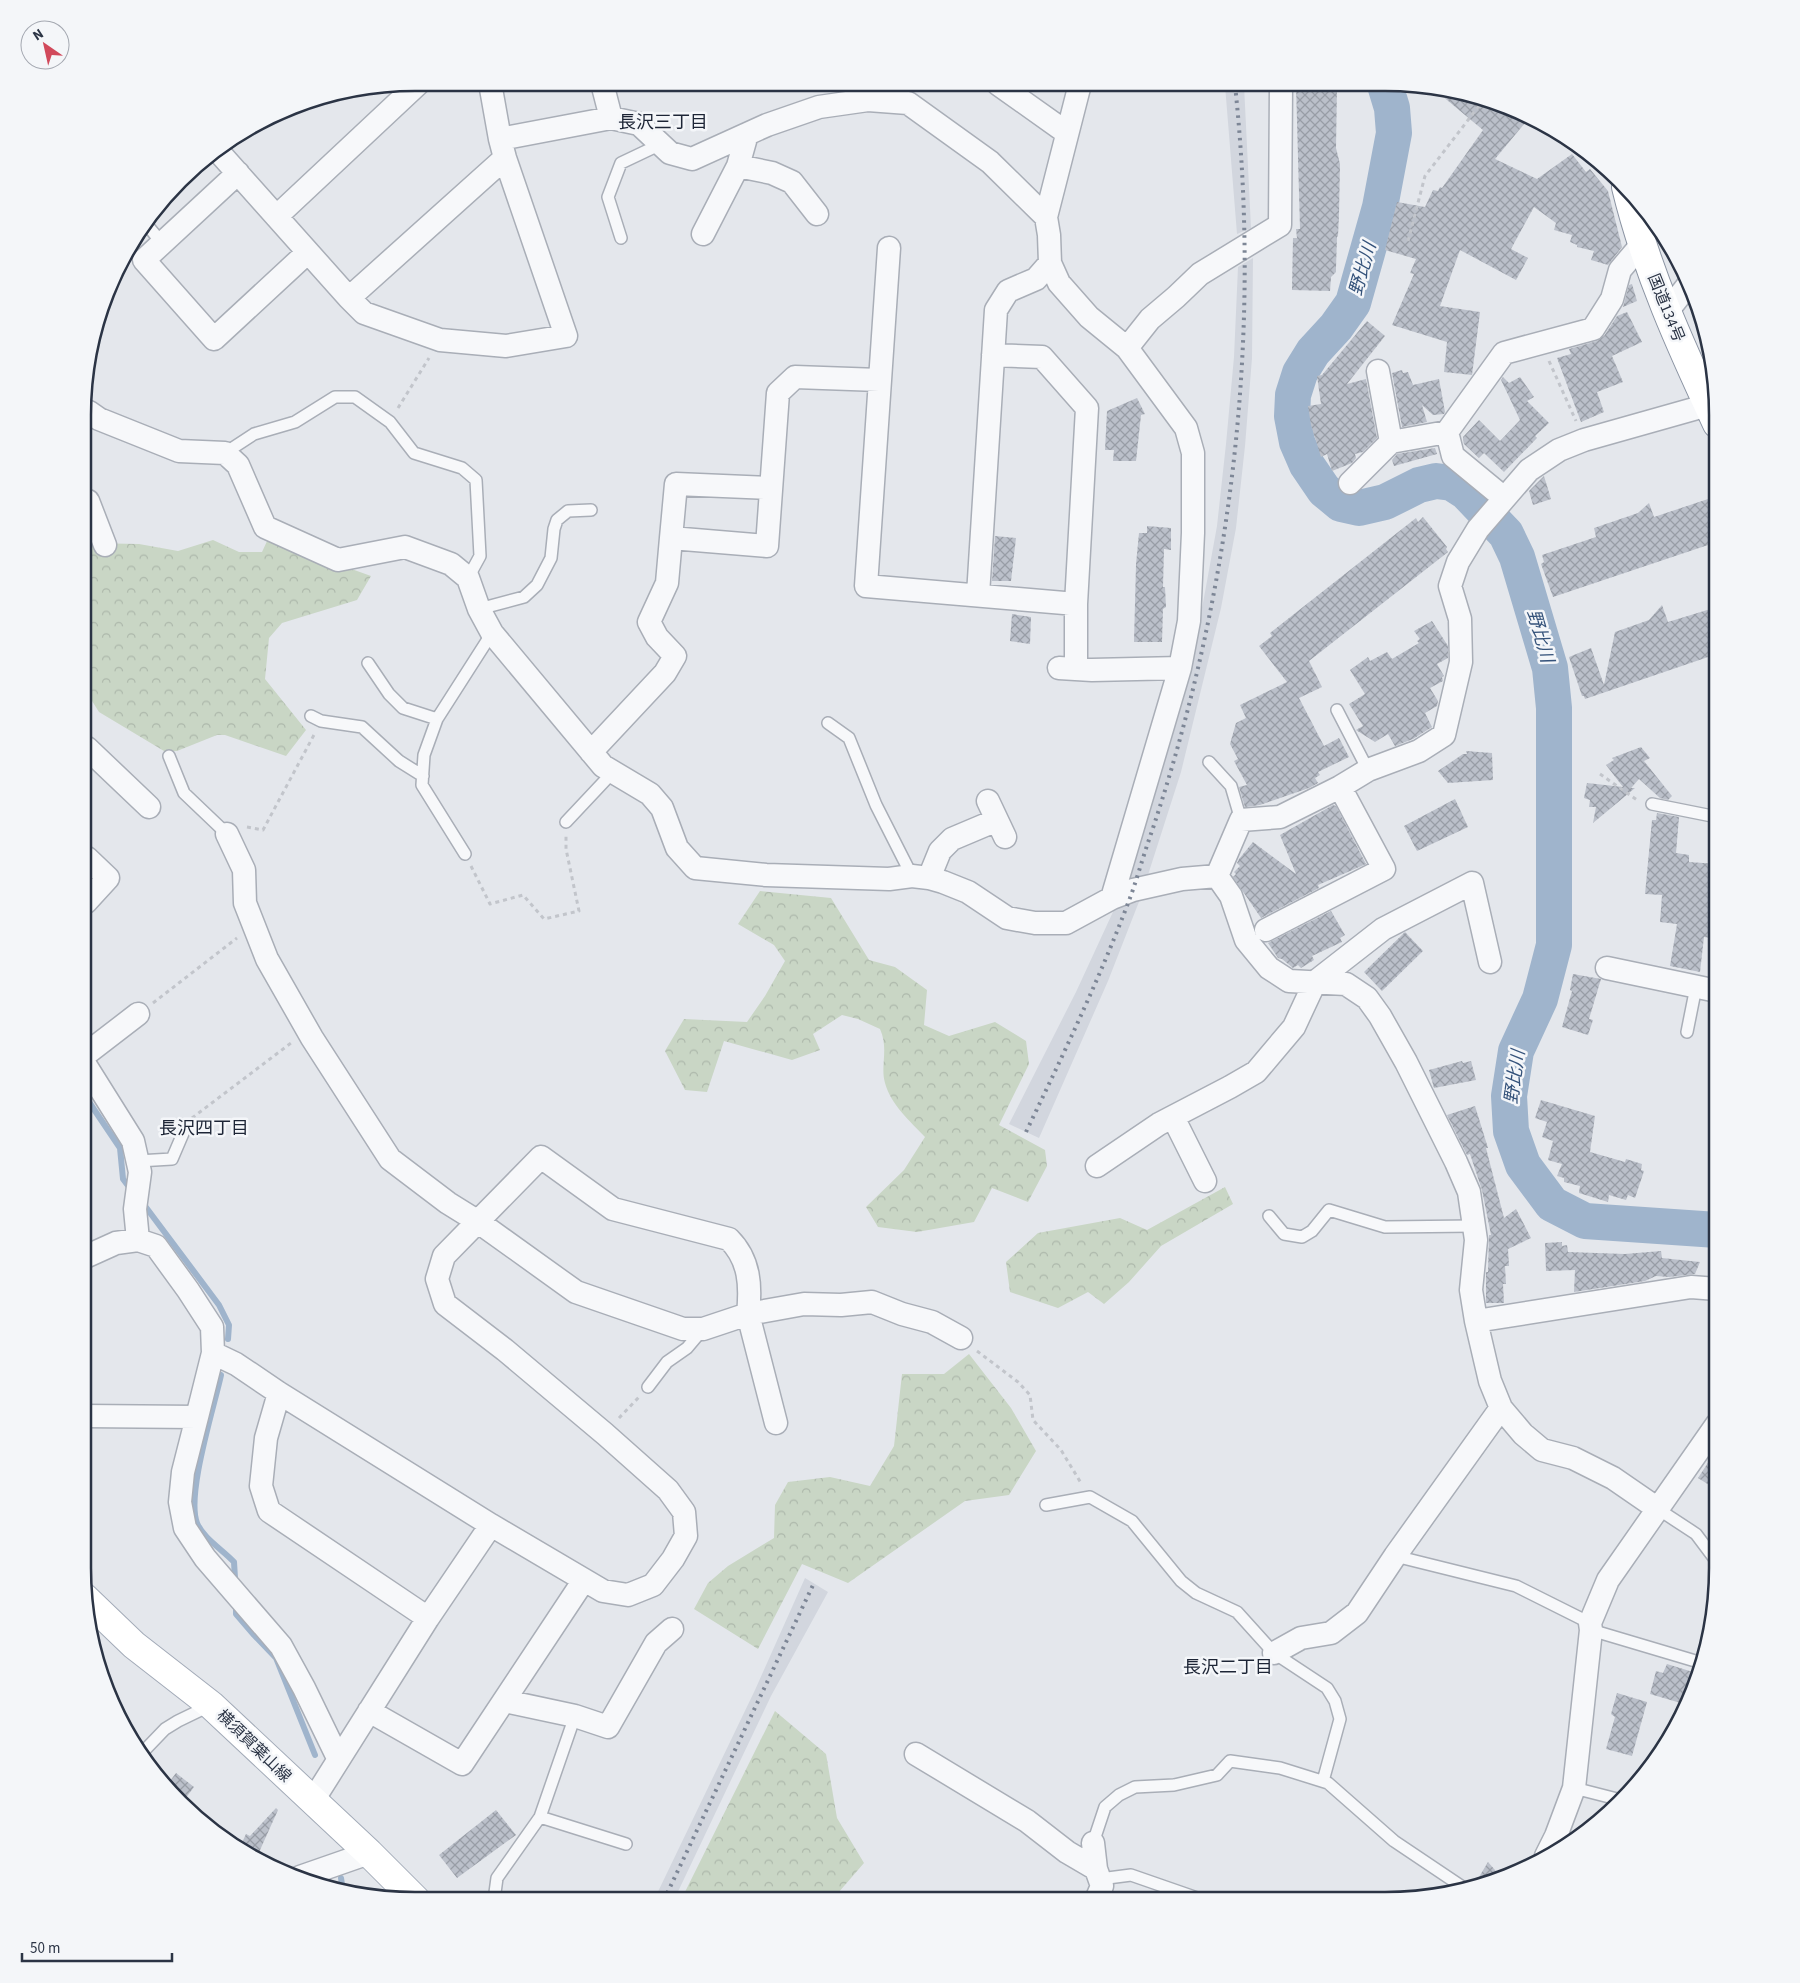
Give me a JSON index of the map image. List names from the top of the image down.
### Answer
{
  "streets": {
    "main road": ["国道134号", "横須賀葉山線"]
  },
  "districts": ["長沢三丁目", "長沢四丁目", "長沢二丁目"],
  "water": ["野比川"],
  "scale_bar": "50 m",
  "north": "top left"
}
